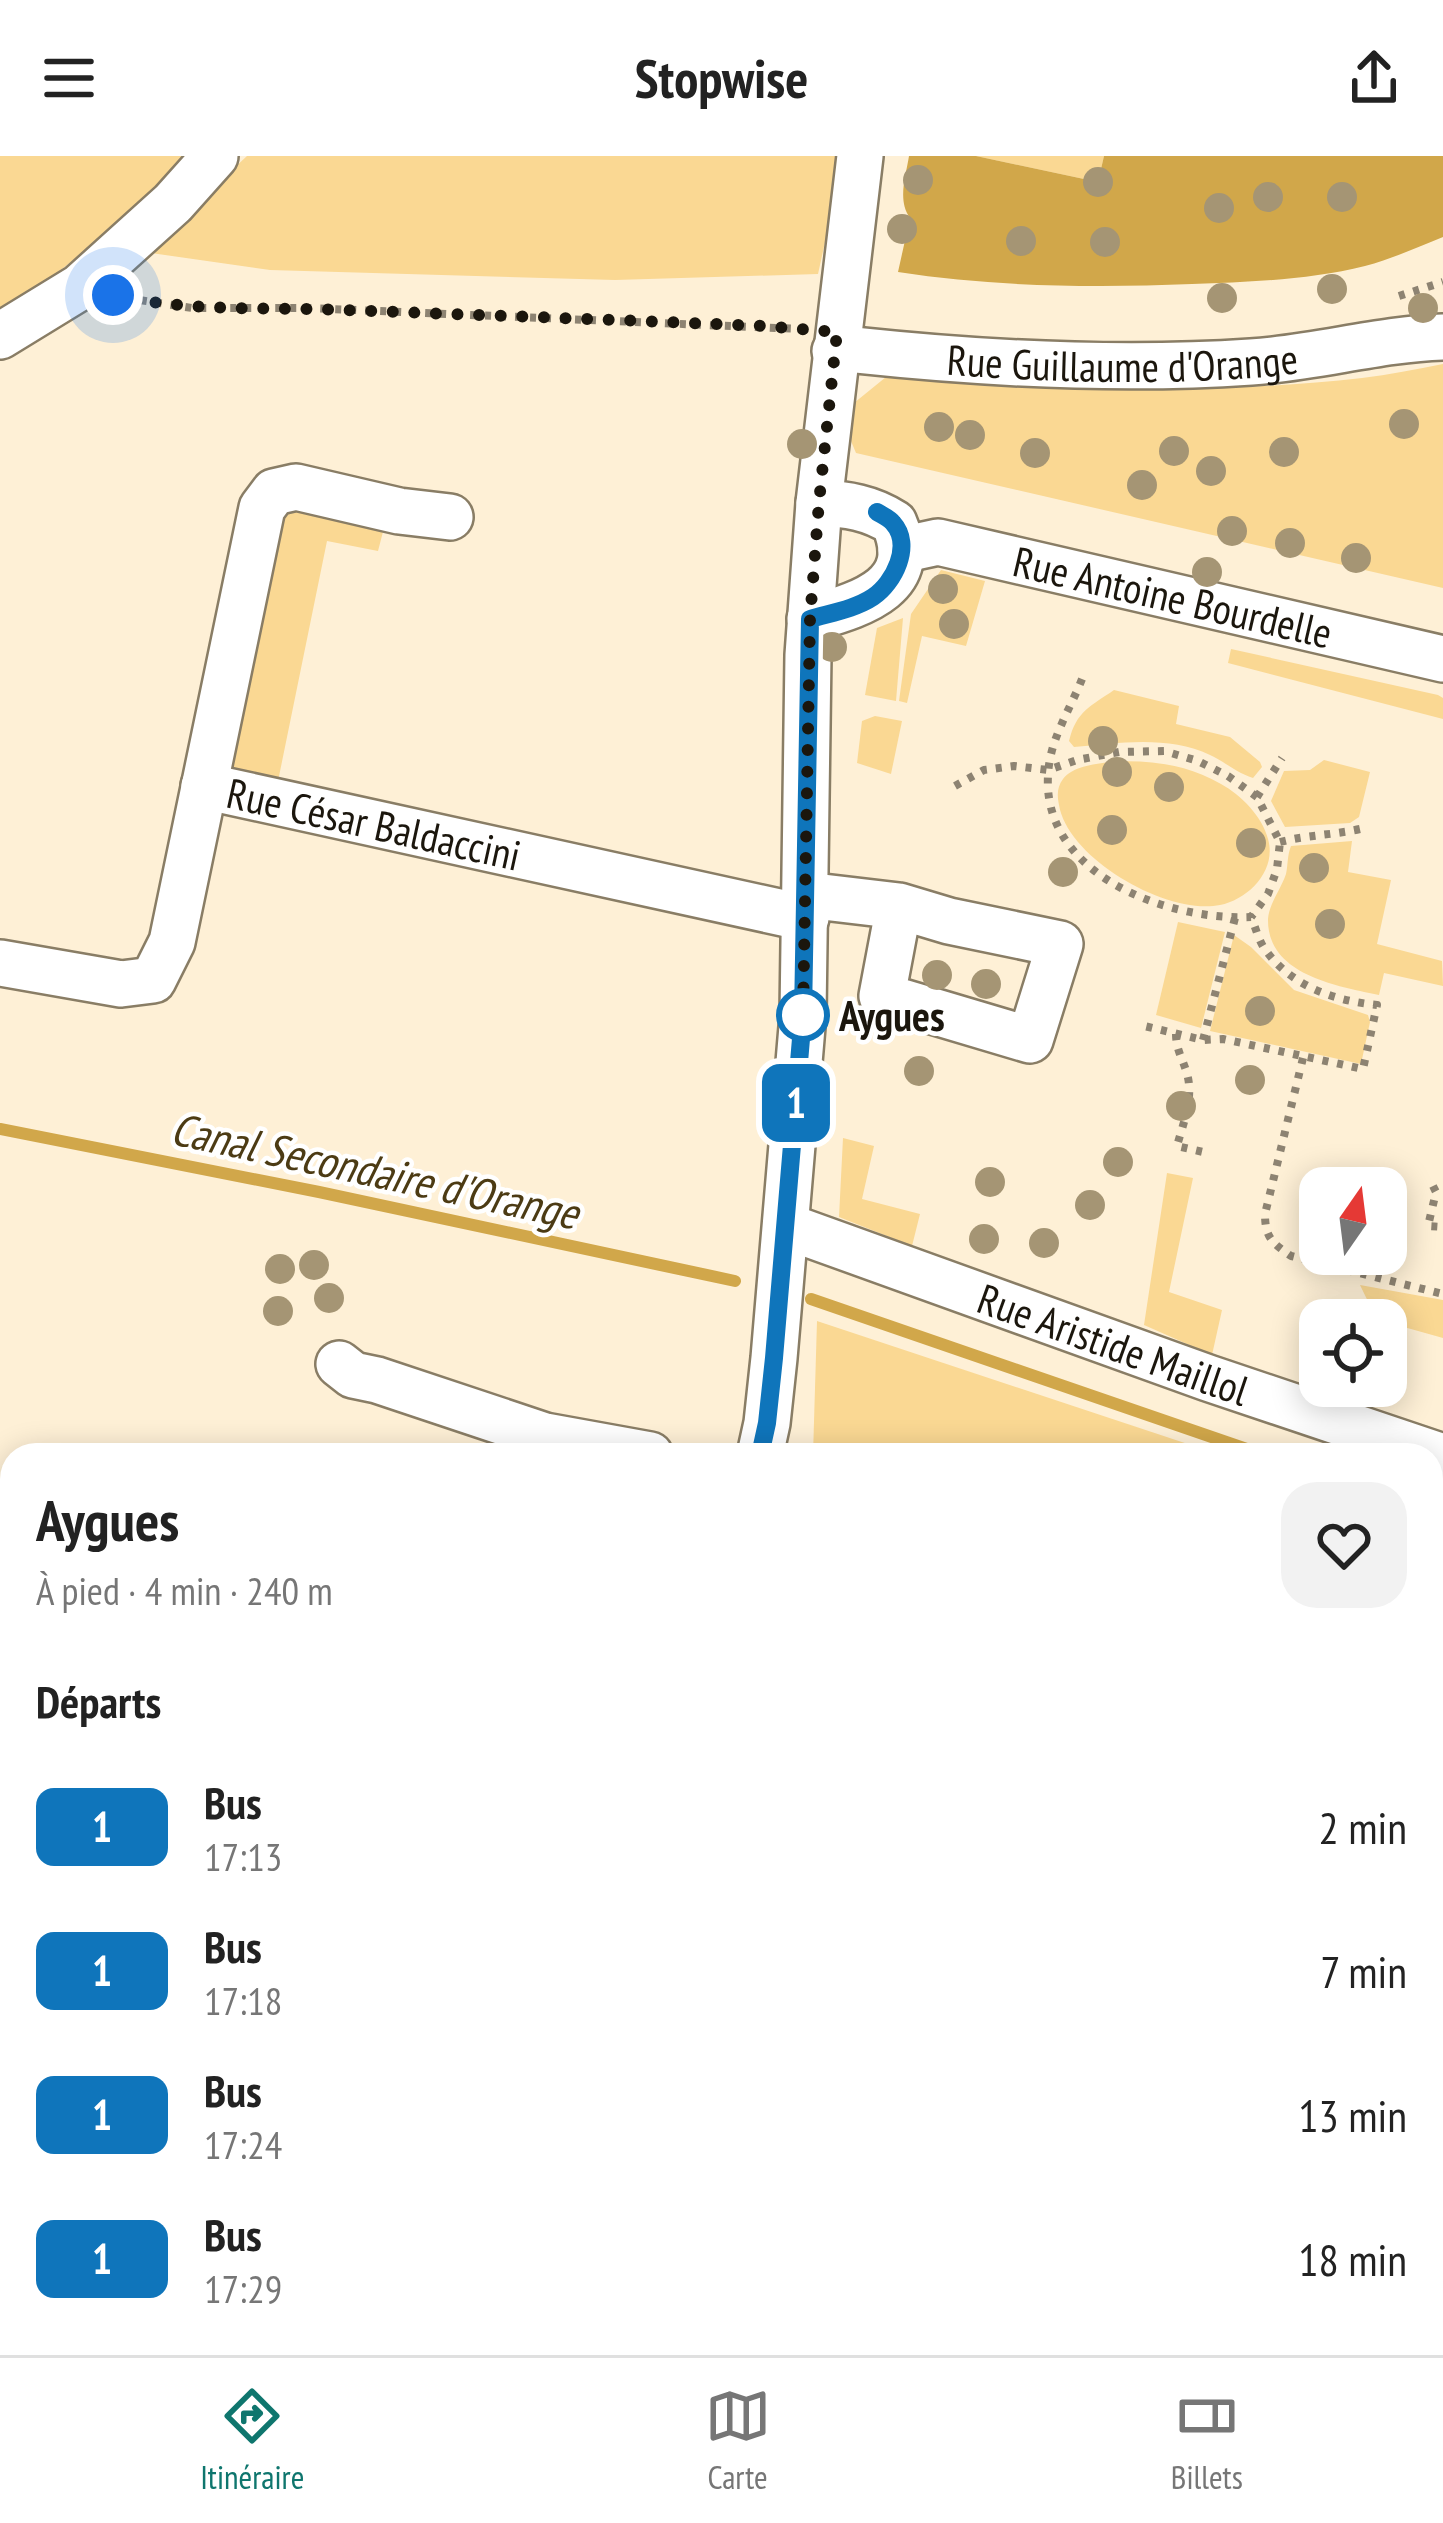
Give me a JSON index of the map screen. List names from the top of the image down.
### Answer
{
  "streets": {
    "street": [
      "Rue Guillaume d'Orange",
      "Rue Antoine Bourdelle",
      "Rue César Baldaccini",
      "Rue Aristide Maillol"
    ]
  },
  "water": ["Canal Secondaire d'Orange"],
  "places": ["Aygues"],
  "lines": ["bus line 1"],
  "north": "top",
  "page": {
    "header": "Stopwise",
    "on_map": "1",
    "heading": [
      ["Aygues", "À pied · 4 min · 240 m"],
      "Départs"
    ],
    "list": [
      {
        "mark": "1",
        "name": "Bus",
        "note": "17:13",
        "value": "2 min"
      },
      {
        "mark": "1",
        "name": "Bus",
        "note": "17:18",
        "value": "7 min"
      },
      {
        "mark": "1",
        "name": "Bus",
        "note": "17:24",
        "value": "13 min"
      },
      {
        "mark": "1",
        "name": "Bus",
        "note": "17:29",
        "value": "18 min"
      }
    ],
    "tabs": ["Itinéraire", "Carte", "Billets"]
  }
}
